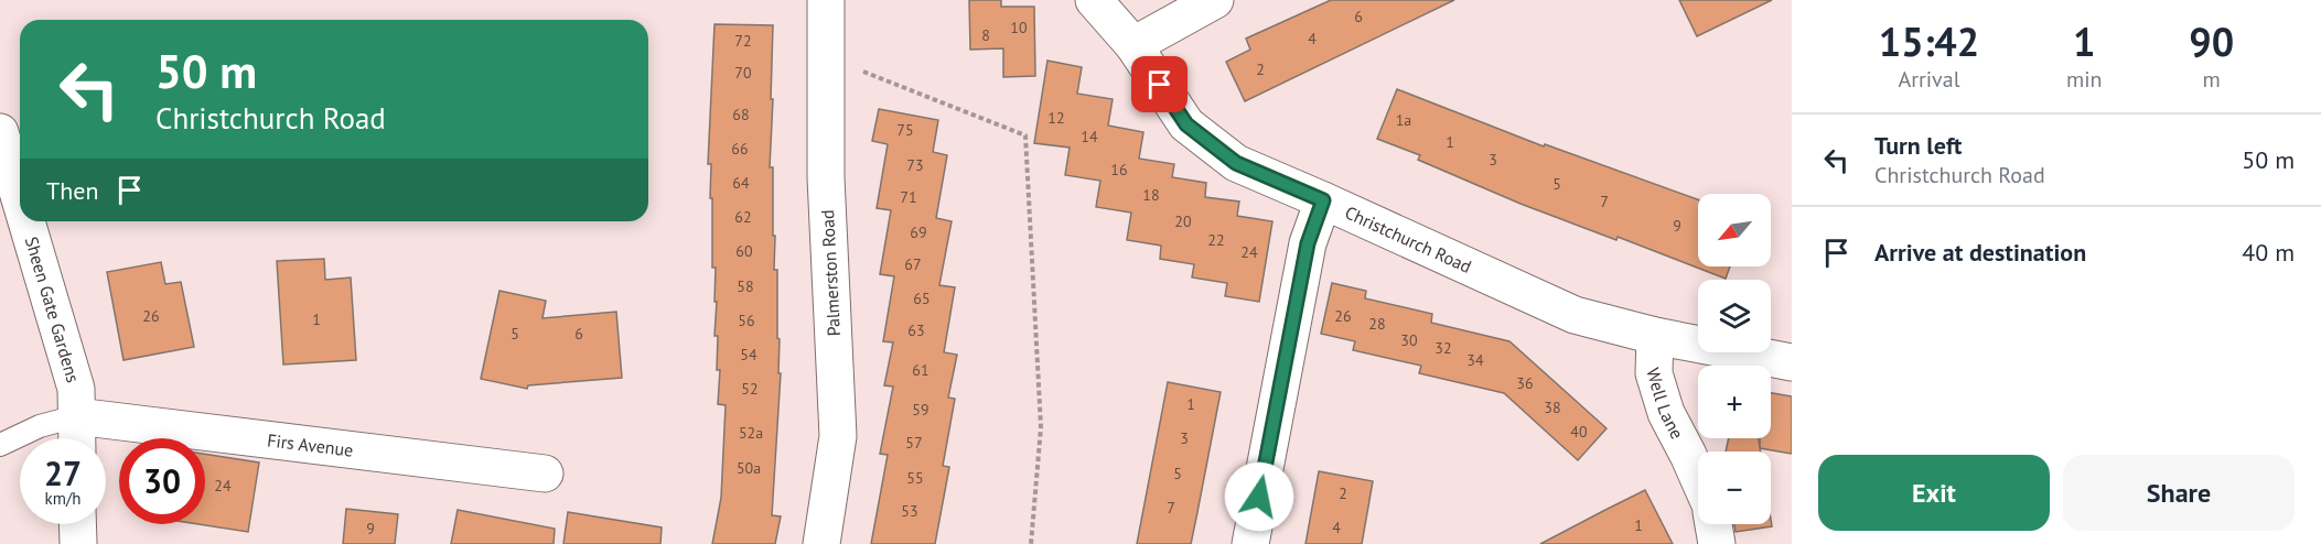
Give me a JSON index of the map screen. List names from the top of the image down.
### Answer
{
  "streets": {
    "street": [
      "Christchurch Road",
      "Palmerston Road",
      "Sheen Gate Gardens",
      "Well Lane",
      "Firs Avenue"
    ]
  },
  "crossings": [
    ["Christchurch Road", "Well Lane"],
    ["Sheen Gate Gardens", "Firs Avenue"]
  ],
  "house_numbers": [
    "6",
    "10",
    "8",
    "4",
    "72",
    "2",
    "70",
    "68",
    "12",
    "1a",
    "75",
    "14",
    "1",
    "66",
    "3",
    "73",
    "16",
    "64",
    "5",
    "18",
    "71",
    "7",
    "62",
    "20",
    "9",
    "69",
    "22",
    "60",
    "24",
    "67",
    "58",
    "65",
    "26",
    "26",
    "1",
    "56",
    "28",
    "63",
    "5",
    "6",
    "30",
    "32",
    "54",
    "34",
    "61",
    "36",
    "52",
    "1",
    "38",
    "59",
    "40",
    "52a",
    "3",
    "57",
    "50a",
    "5",
    "55",
    "24",
    "2",
    "7",
    "53",
    "1",
    "4",
    "9"
  ],
  "north": "bottom left",
  "page": {
    "eta": [
      "15:42",
      "Arrival",
      "1",
      "min",
      "90",
      "m"
    ],
    "turn": ["50 m", "Christchurch Road"],
    "list": [
      {
        "name": "Turn left",
        "note": "Christchurch Road",
        "value": "50 m"
      },
      {
        "name": "Arrive at destination",
        "value": "40 m"
      }
    ],
    "then": "Then",
    "map_buttons": ["+", "−"],
    "speed": "27 km/h",
    "limit": "30",
    "buttons": ["Exit", "Share"]
  }
}
